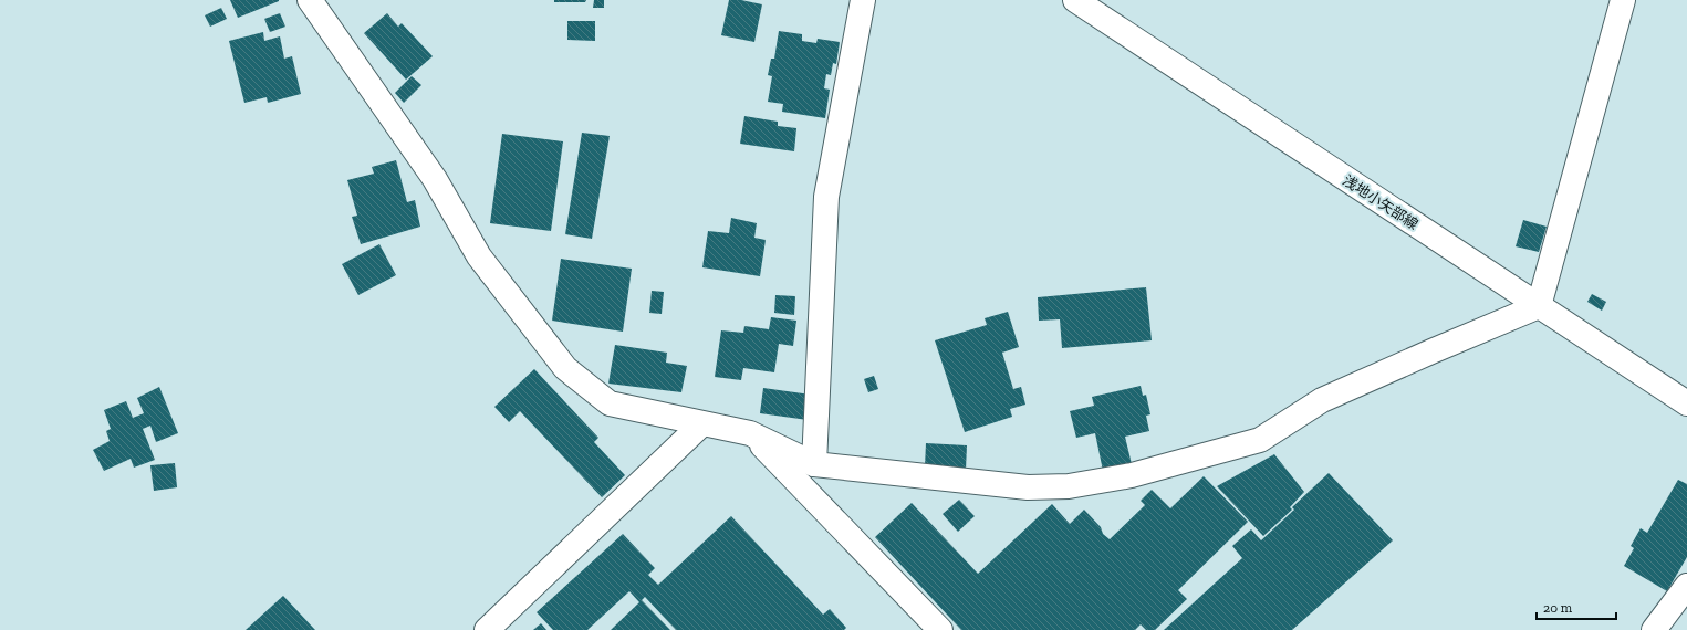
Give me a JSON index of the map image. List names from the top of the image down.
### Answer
{
  "streets": {
    "street": ["浅地小矢部線"]
  },
  "scale_bar": "20 m"
}
